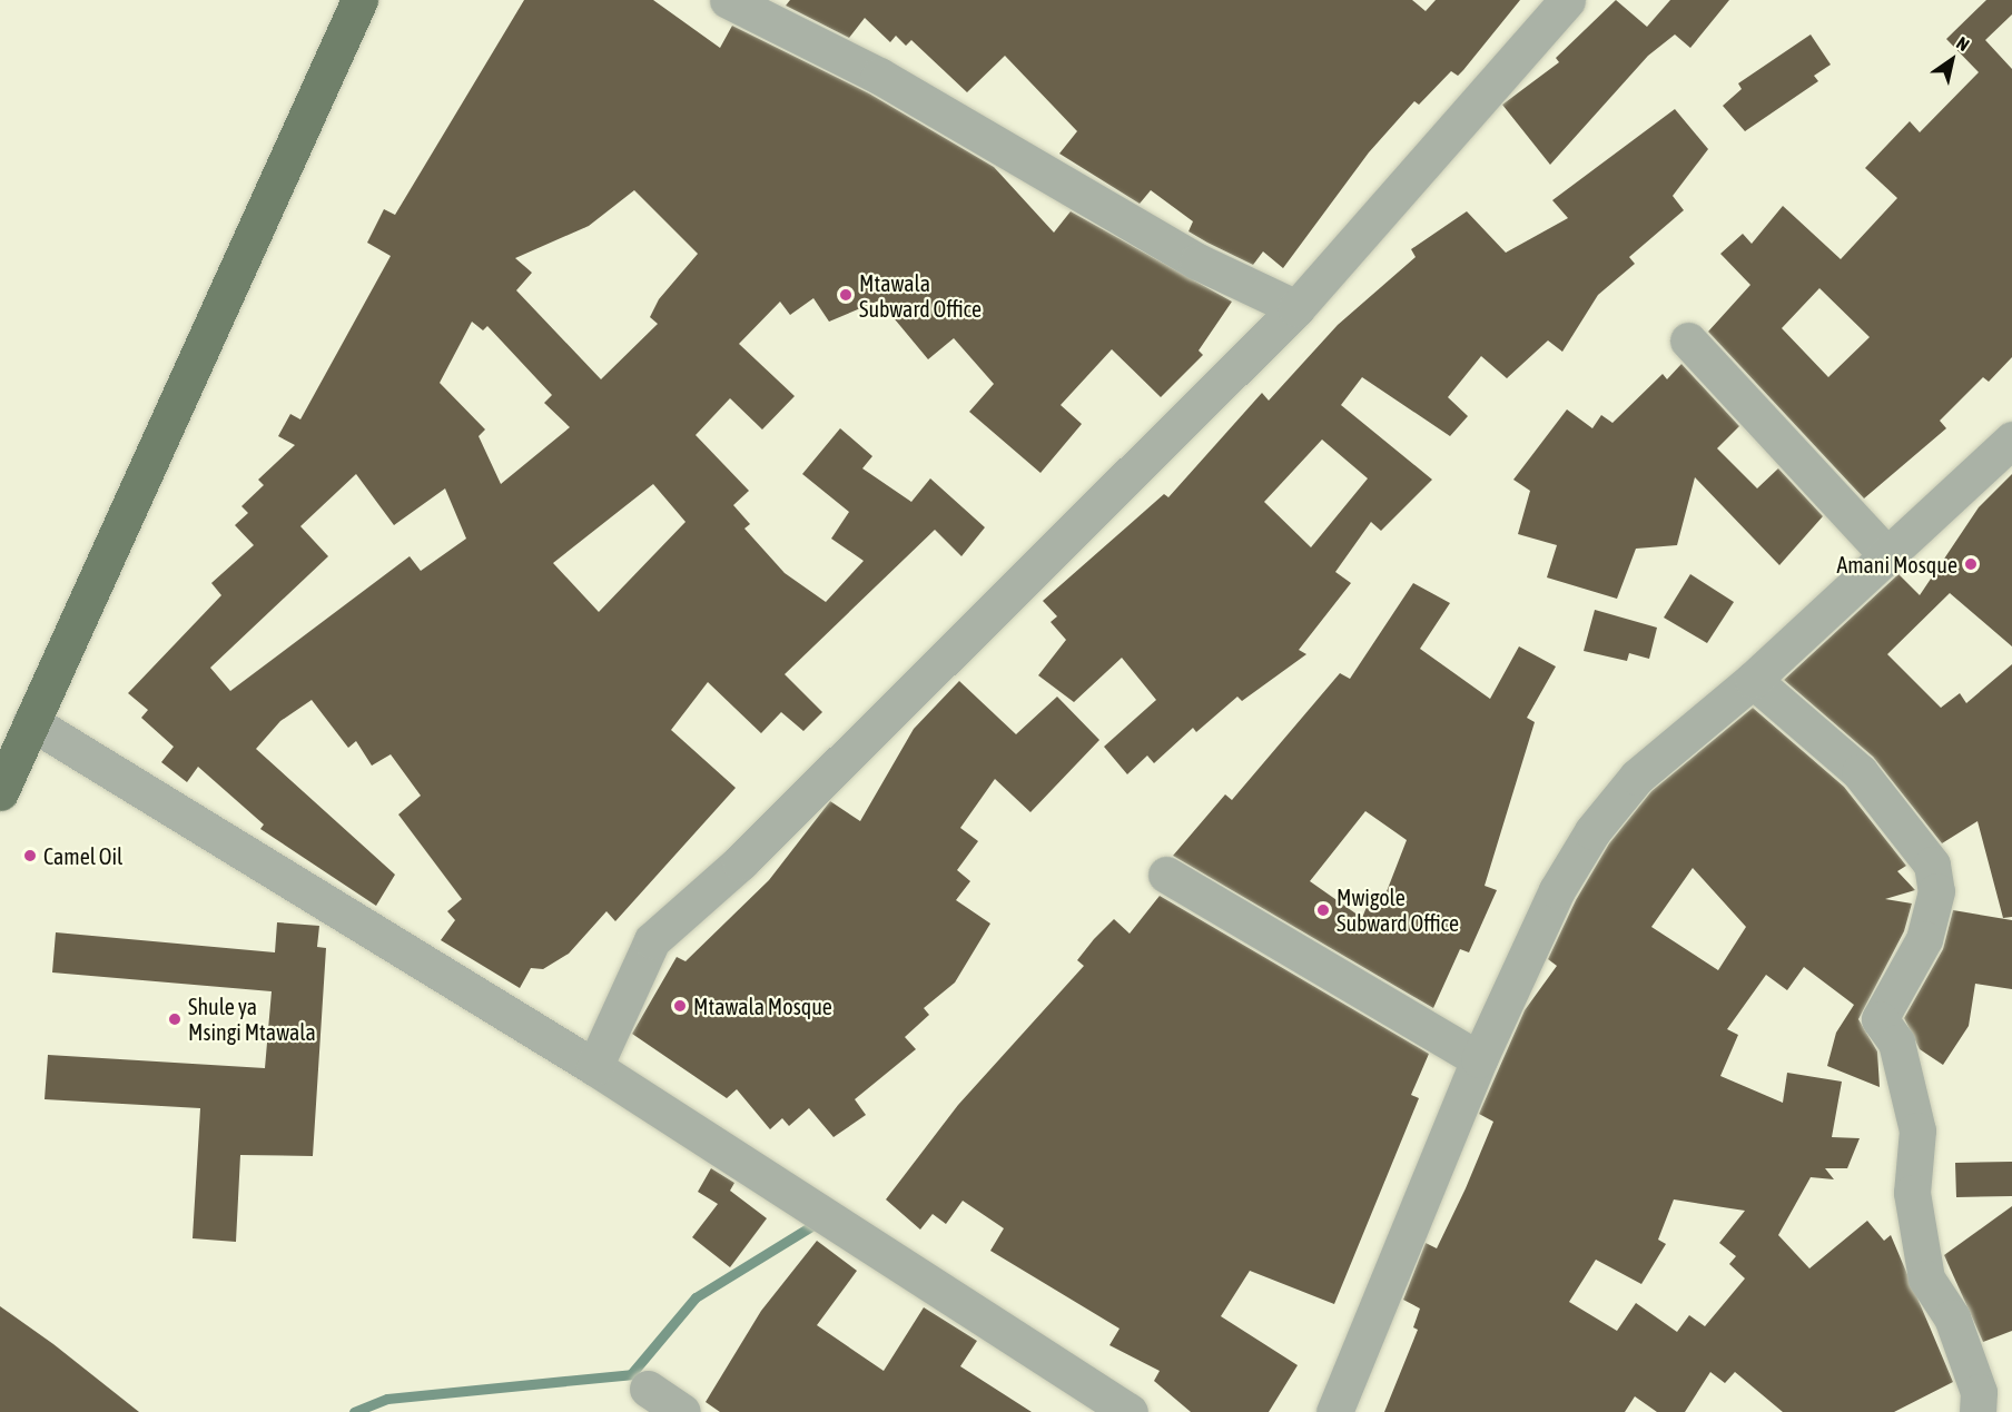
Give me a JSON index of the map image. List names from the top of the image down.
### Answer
{
  "places": [
    "Mtawala Subward Office",
    "Amani Mosque",
    "Camel Oil",
    "Mwigole Subward Office",
    "Mtawala Mosque",
    "Shule ya Msingi Mtawala"
  ],
  "north": "top right"
}
